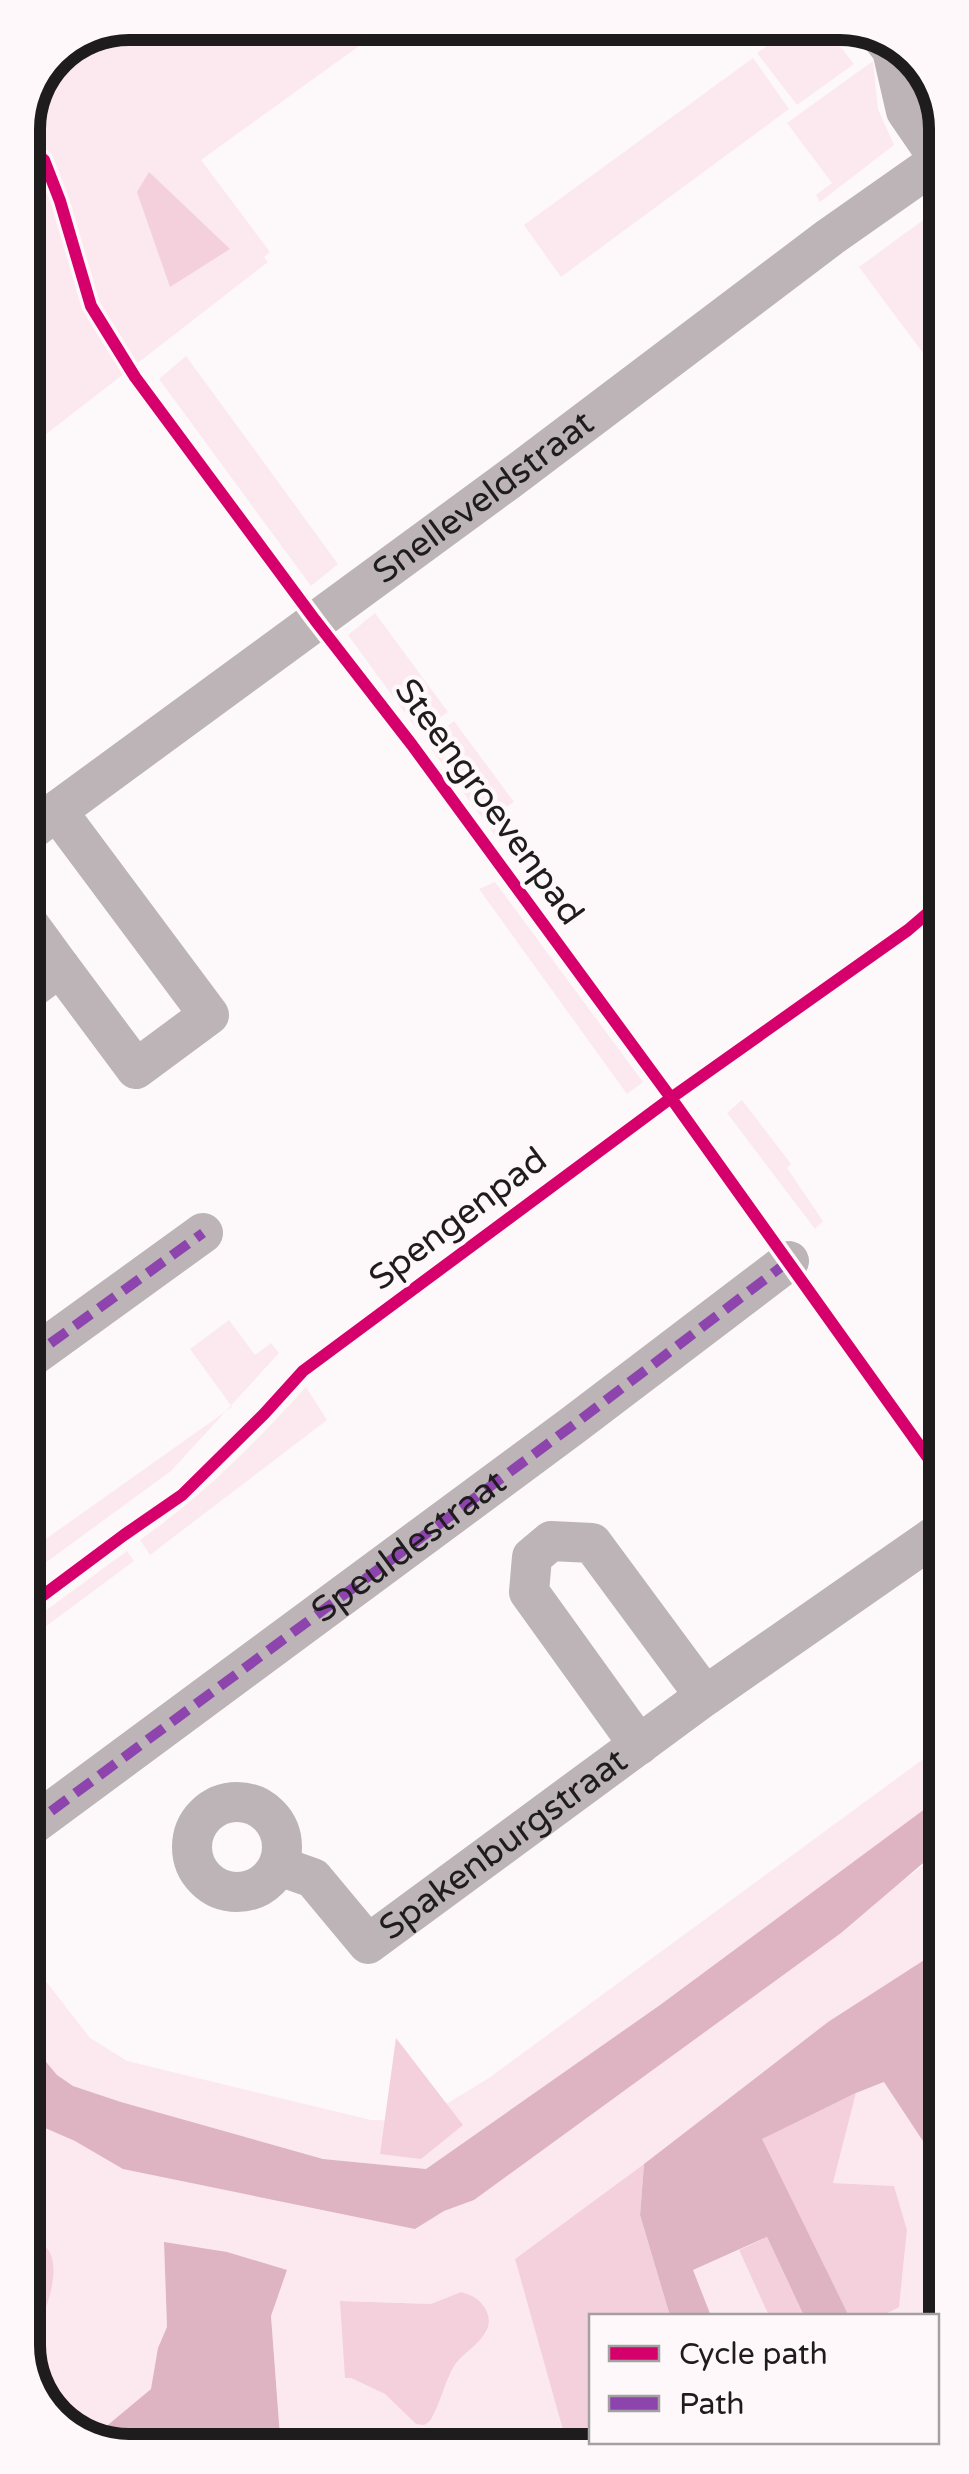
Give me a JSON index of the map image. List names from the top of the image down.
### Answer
{
  "streets": {
    "street": ["Snelleveldstraat", "Speuldestraat", "Spakenburgstraat"],
    "cycle path": ["Steengroevenpad", "Spengenpad"]
  },
  "legend": ["Cycle path", "Path"]
}
